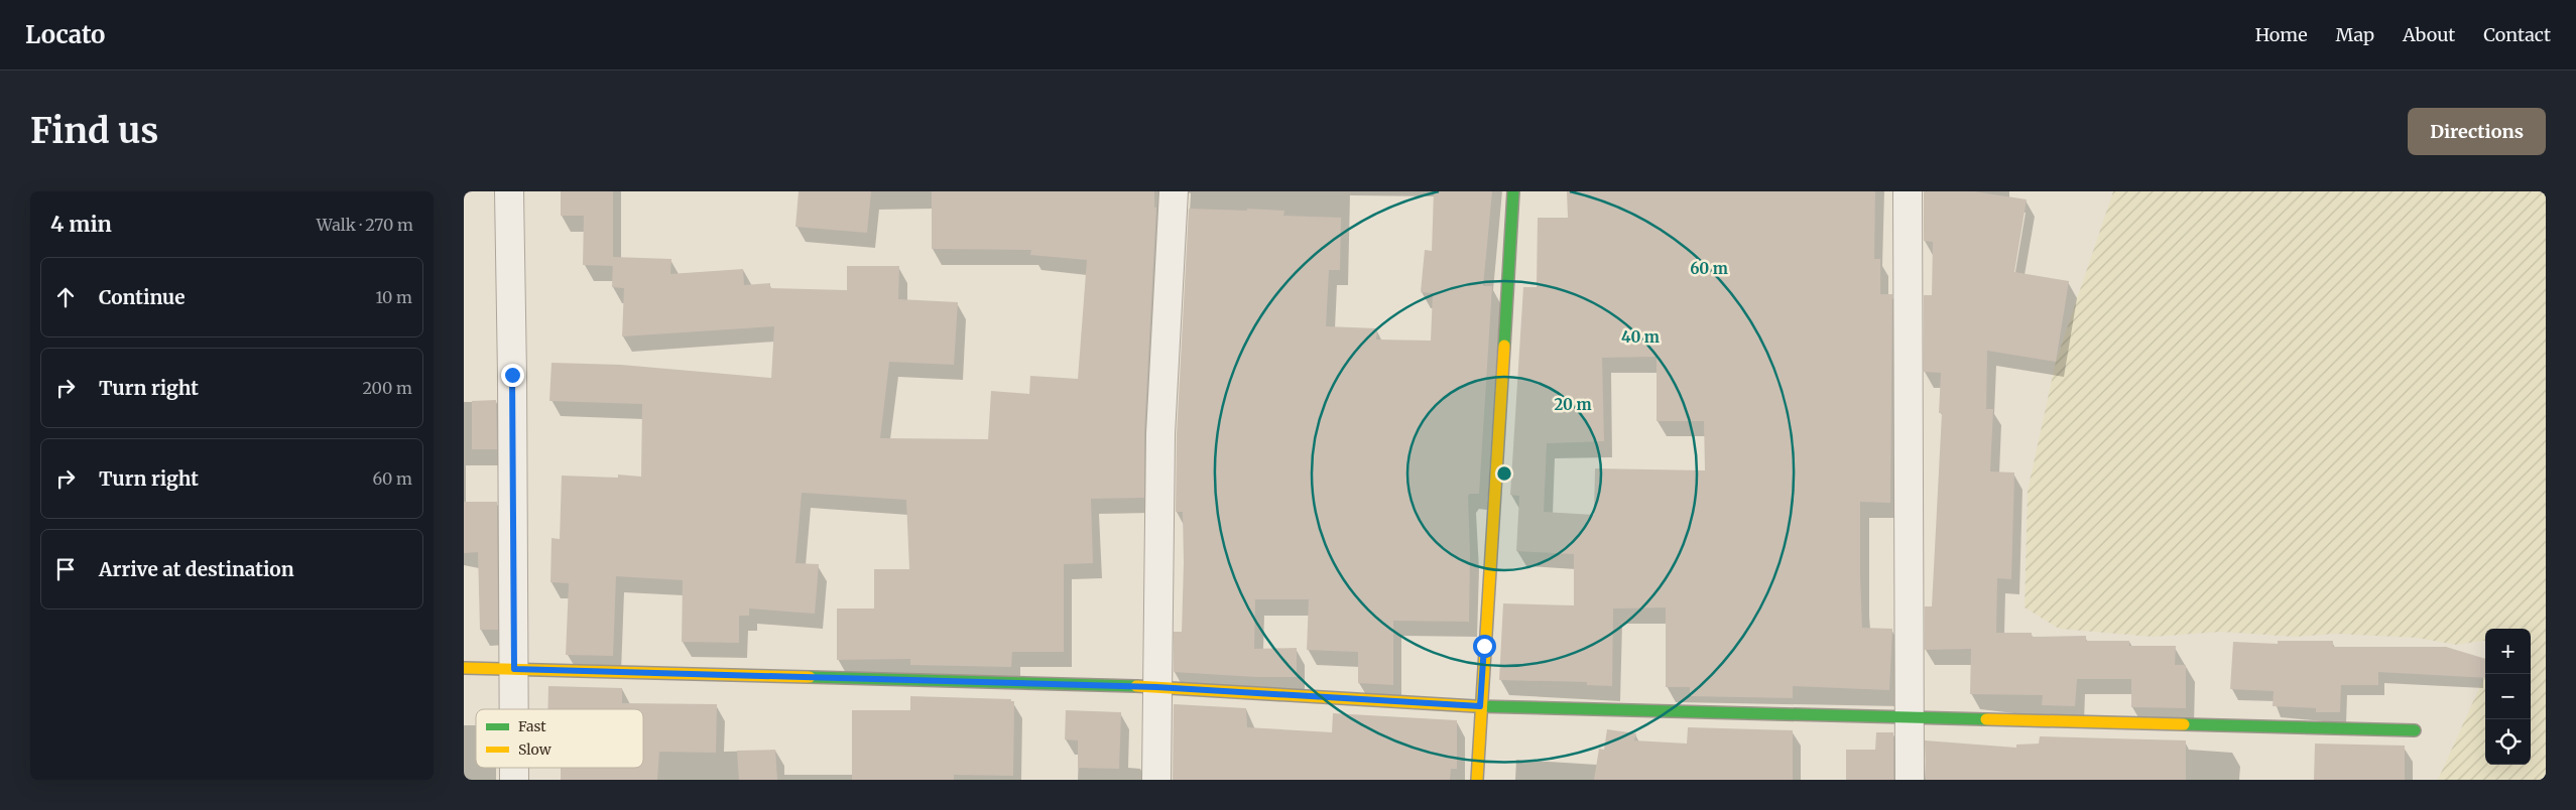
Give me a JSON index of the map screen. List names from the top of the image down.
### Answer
{
  "legend": ["Fast", "Slow"],
  "page": {
    "header": "Locato",
    "nav": [
      "Home",
      "Map",
      "About",
      "Contact"
    ],
    "buttons": "Directions",
    "title": "Find us",
    "heading": ["4 min", "Walk · 270 m"],
    "list": [
      ["Continue", "10 m"],
      ["Turn right", "200 m"],
      ["Turn right", "60 m"],
      "Arrive at destination"
    ],
    "map_buttons": ["+", "−"]
  },
  "rings": ["60 m", "40 m", "20 m"]
}
